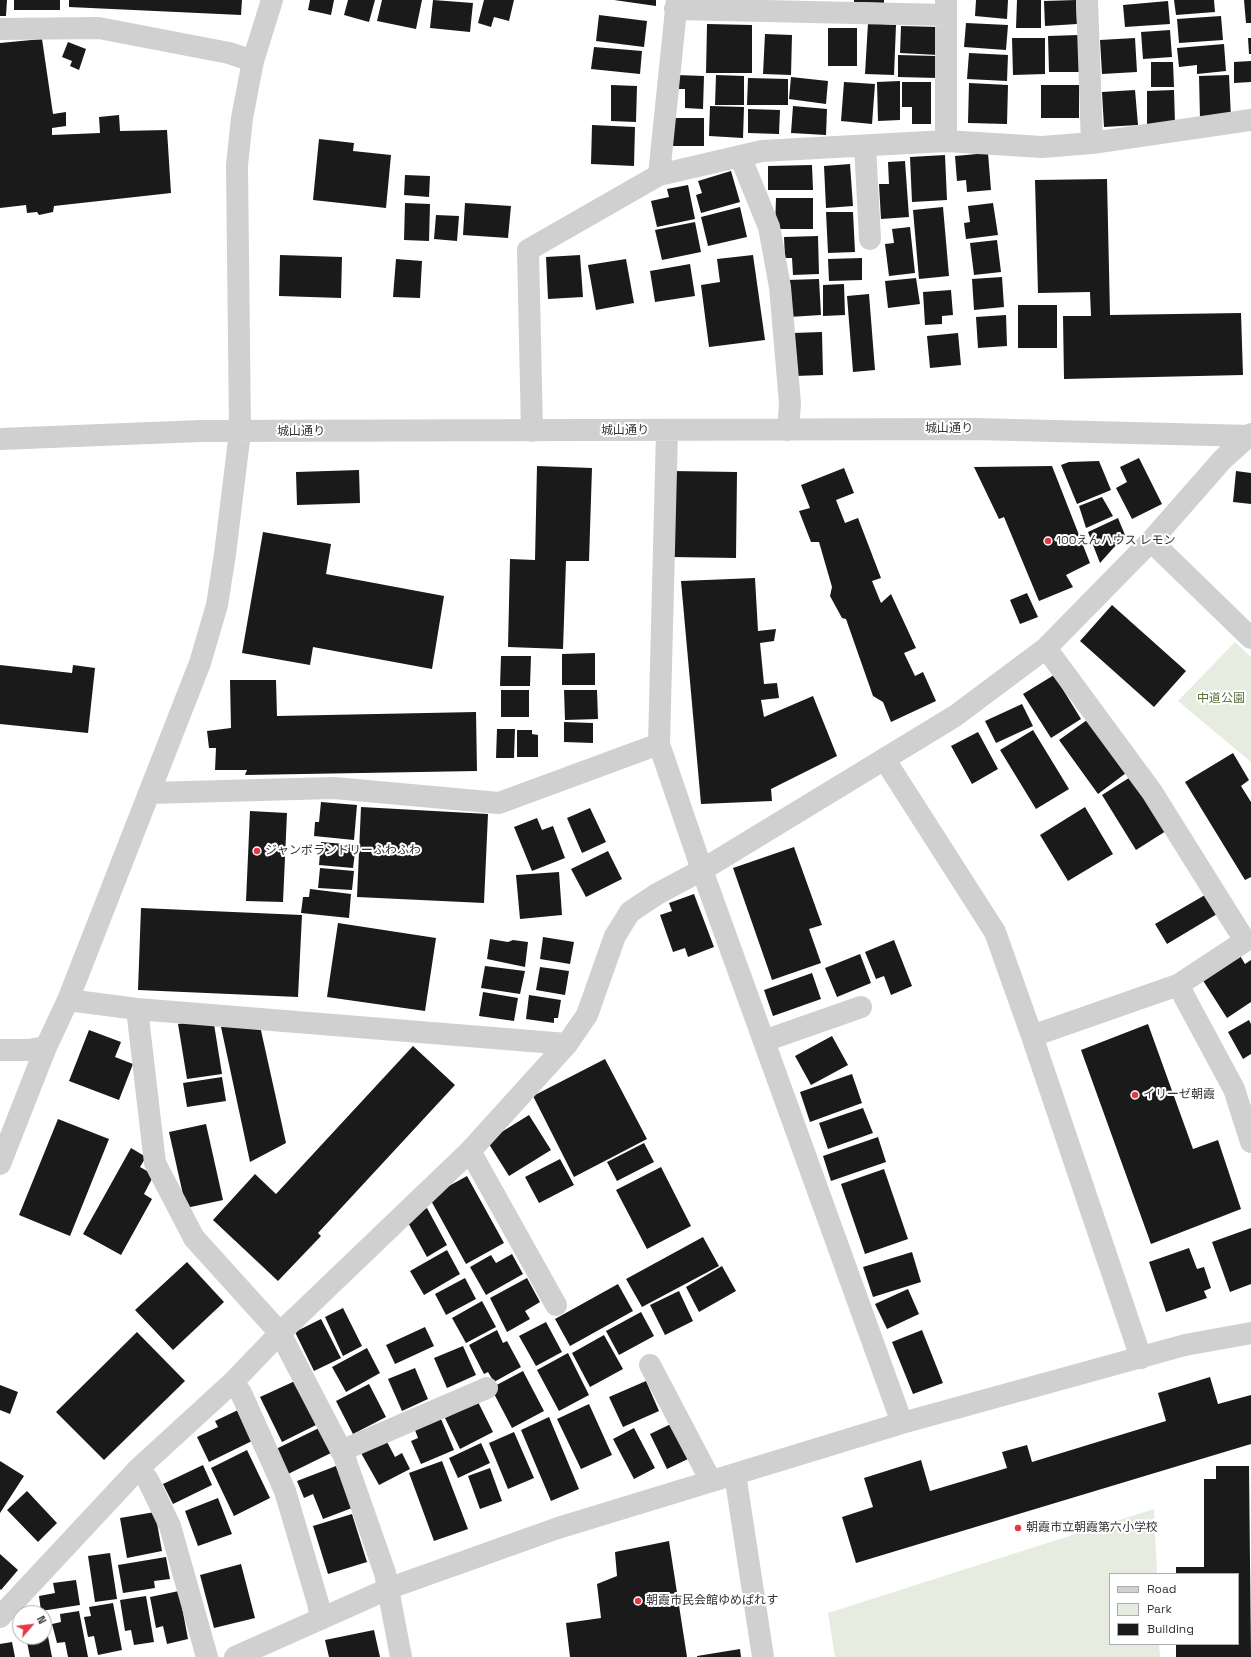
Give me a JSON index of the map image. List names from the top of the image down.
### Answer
{
  "streets": {
    "street": ["城山通り"]
  },
  "parks": ["中道公園"],
  "places": [
    "100えんハウス レモン",
    "ジャンボランドリーふわふわ",
    "イリーゼ朝霞",
    "朝霞市立朝霞第六小学校",
    "朝霞市民会館ゆめぱれす"
  ],
  "legend": ["Road", "Park", "Building"],
  "north": "top right"
}
